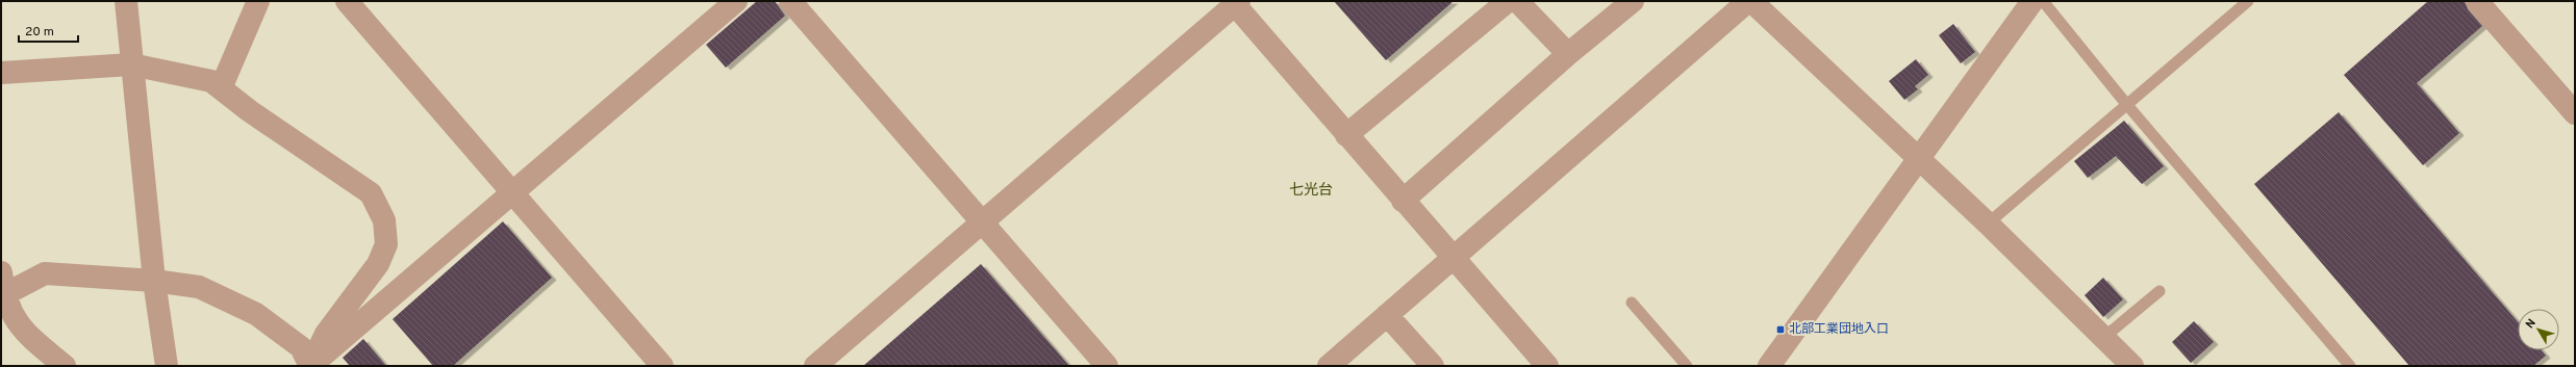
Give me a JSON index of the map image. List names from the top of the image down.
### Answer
{
  "districts": ["七光台"],
  "places": {
    "transit": ["北部工業団地入口"]
  },
  "scale_bar": "20 m",
  "north": "top left"
}
